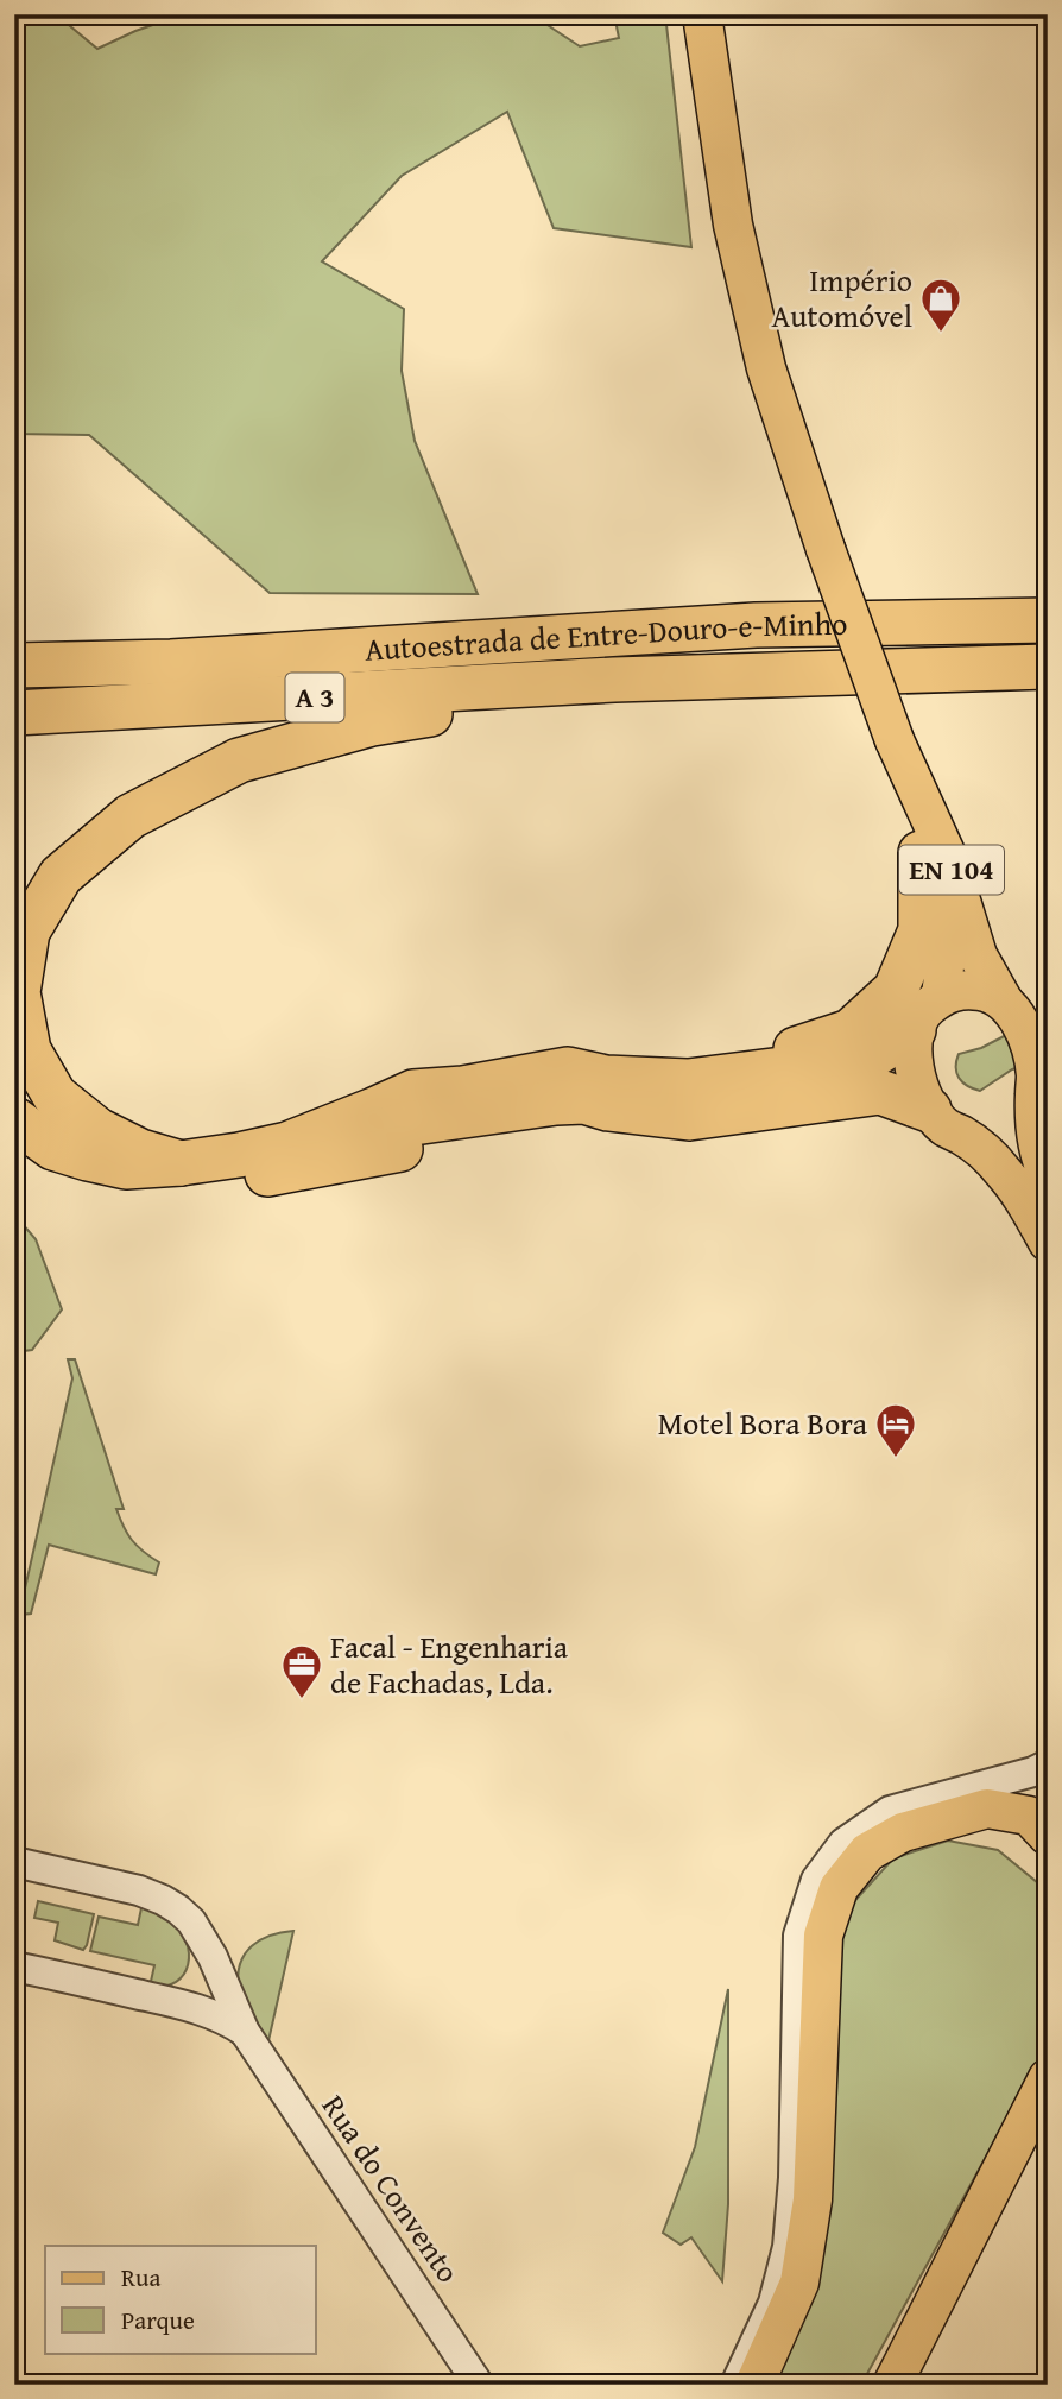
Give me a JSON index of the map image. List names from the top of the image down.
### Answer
{
  "streets": {
    "highway": ["Autoestrada de Entre-Douro-e-Minho", "A 3"],
    "main road": ["EN 104"],
    "street": ["Rua do Convento"]
  },
  "places": {
    "shop": ["Império Automóvel"],
    "hotel": ["Motel Bora Bora"],
    "office": ["Facal - Engenharia de Fachadas, Lda."]
  },
  "legend": ["Rua", "Parque"]
}
